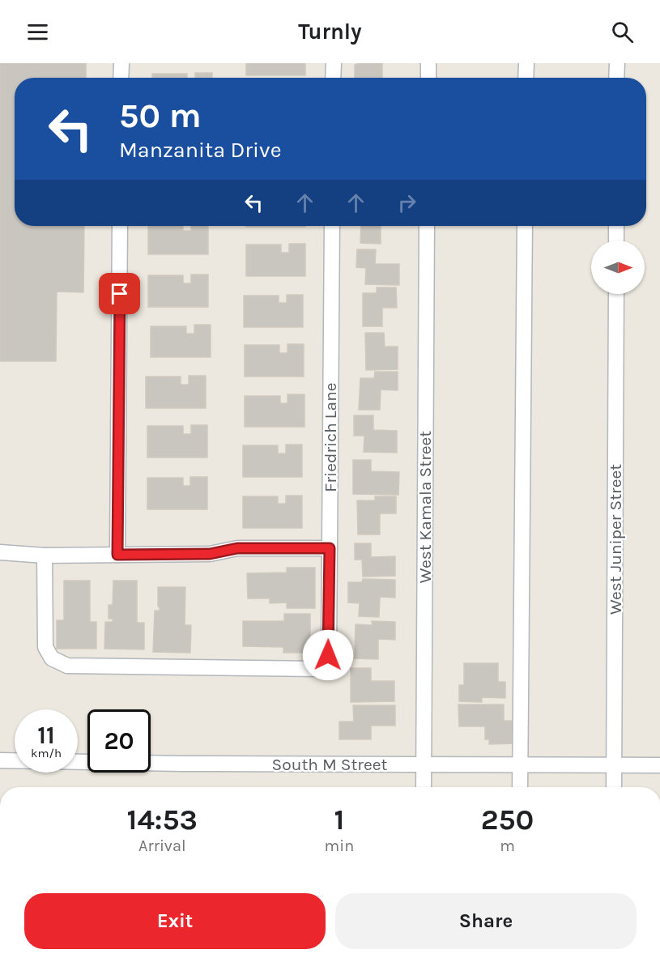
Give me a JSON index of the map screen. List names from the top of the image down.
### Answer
{
  "streets": {
    "street": [
      "Friedrich Lane",
      "West Kamala Street",
      "West Juniper Street",
      "South M Street"
    ]
  },
  "crossings": [
    ["West Kamala Street", "South M Street"],
    ["West Juniper Street", "South M Street"]
  ],
  "north": "right",
  "page": {
    "header": "Turnly",
    "turn": ["50 m", "Manzanita Drive"],
    "speed": "11 km/h",
    "limit": "20",
    "eta": [
      "14:53",
      "Arrival",
      "1",
      "min",
      "250",
      "m"
    ],
    "buttons": ["Exit", "Share"]
  }
}
